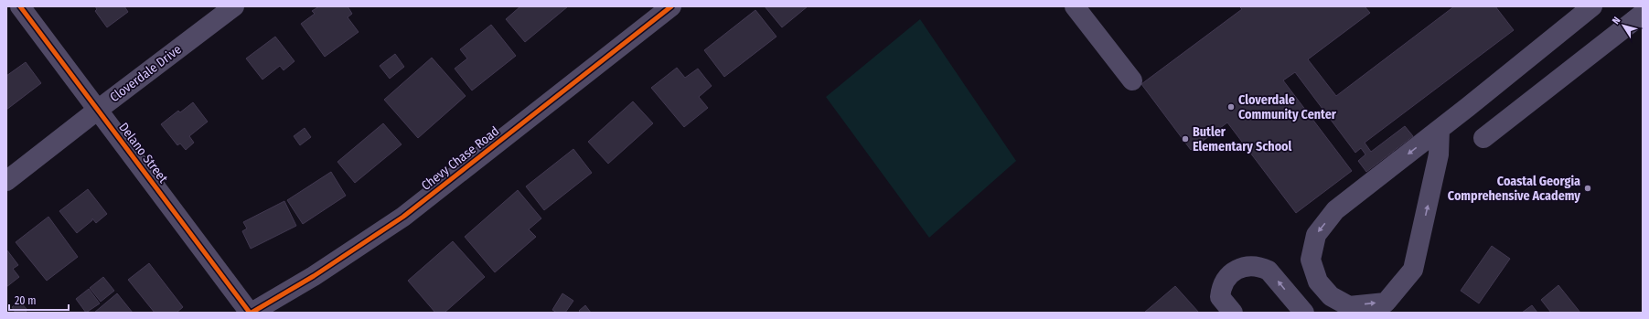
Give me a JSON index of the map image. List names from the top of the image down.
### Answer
{
  "streets": {
    "street": ["Cloverdale Drive", "Delano Street", "Chevy Chase Road"]
  },
  "crossings": [
    ["Cloverdale Drive", "Delano Street"],
    ["Delano Street", "Chevy Chase Road"]
  ],
  "places": ["Cloverdale Community Center", "Butler Elementary School", "Coastal Georgia Comprehensive Academy"],
  "scale_bar": "20 m",
  "north": "top left"
}
